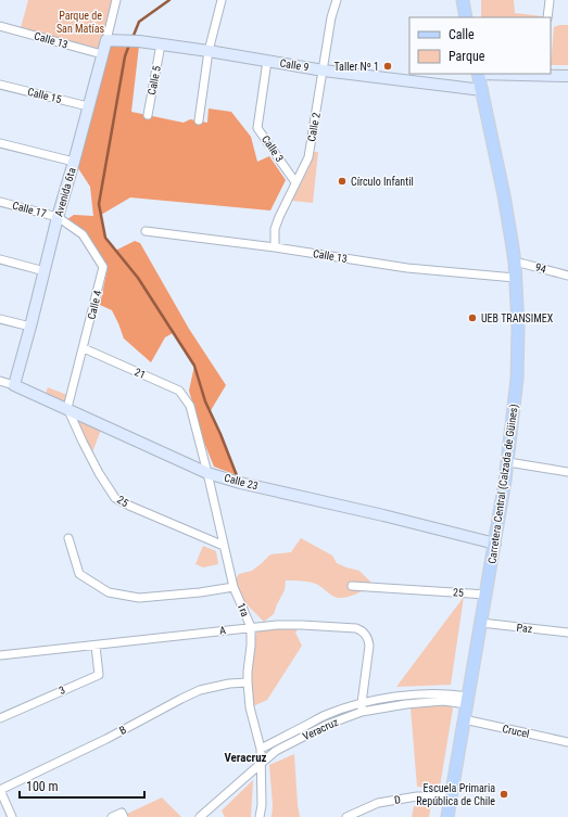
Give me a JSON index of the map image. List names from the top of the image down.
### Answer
{
  "streets": {
    "main road": ["Carretera Central (Calzada de Güines)"],
    "street": [
      "Calle 13",
      "Calle 9",
      "Calle 5",
      "Calle 15",
      "Calle 2",
      "Calle 3",
      "Avenida 6ta",
      "Calle 17",
      "94",
      "Calle 4",
      "21",
      "Calle 23",
      "25",
      "1ra",
      "Paz",
      "A",
      "3",
      "Veracruz",
      "B",
      "Crucel",
      "D"
    ]
  },
  "crossings": [
    ["Calle 13", "Calle 2"],
    ["Calle 13", "Avenida 6ta"],
    ["Calle 13", "Carretera Central (Calzada de Güines)"],
    ["Calle 9", "Calle 5"],
    ["Calle 9", "Calle 2"],
    ["Calle 9", "Calle 3"],
    ["Calle 9", "Avenida 6ta"],
    ["Calle 9", "Carretera Central (Calzada de Güines)"],
    ["Calle 15", "Avenida 6ta"],
    ["Calle 2", "Calle 3"],
    ["Avenida 6ta", "Calle 17"],
    ["Avenida 6ta", "Calle 4"],
    ["Avenida 6ta", "Calle 23"],
    ["Calle 17", "Calle 4"],
    ["94", "Carretera Central (Calzada de Güines)"],
    ["Calle 4", "21"],
    ["Calle 4", "Calle 23"],
    ["Calle 4", "25"],
    ["21", "1ra"],
    ["Calle 23", "Carretera Central (Calzada de Güines)"],
    ["Calle 23", "25"],
    ["Calle 23", "1ra"],
    ["Carretera Central (Calzada de Güines)", "25"],
    ["Carretera Central (Calzada de Güines)", "Paz"],
    ["Carretera Central (Calzada de Güines)", "Veracruz"],
    ["Carretera Central (Calzada de Güines)", "Crucel"],
    ["Carretera Central (Calzada de Güines)", "D"],
    ["25", "1ra"],
    ["1ra", "A"],
    ["1ra", "Veracruz"],
    ["1ra", "B"],
    ["A", "3"],
    ["A", "Veracruz"]
  ],
  "districts": ["Veracruz"],
  "parks": ["Parque de San Matías"],
  "places": [
    "Taller Nº 1",
    "Círculo Infantil",
    "UEB TRANSIMEX",
    "Escuela Primaria República de Chile"
  ],
  "legend": ["Calle", "Parque"],
  "scale_bar": "100 m"
}
